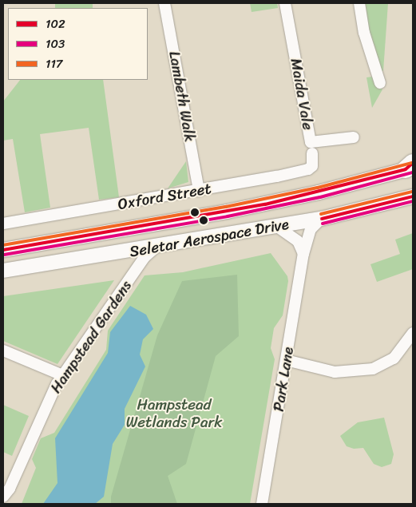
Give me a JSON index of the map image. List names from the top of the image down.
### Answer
{
  "streets": {
    "street": [
      "Maida Vale",
      "Lambeth Walk",
      "Oxford Street",
      "Seletar Aerospace Drive",
      "Hampstead Gardens",
      "Park Lane"
    ]
  },
  "crossings": [
    ["Lambeth Walk", "Oxford Street"],
    ["Seletar Aerospace Drive", "Hampstead Gardens"],
    ["Seletar Aerospace Drive", "Park Lane"]
  ],
  "parks": ["Hampstead Wetlands Park"],
  "lines": ["transit line 102", "transit line 117", "transit line 103"],
  "legend": ["102", "103", "117"]
}
